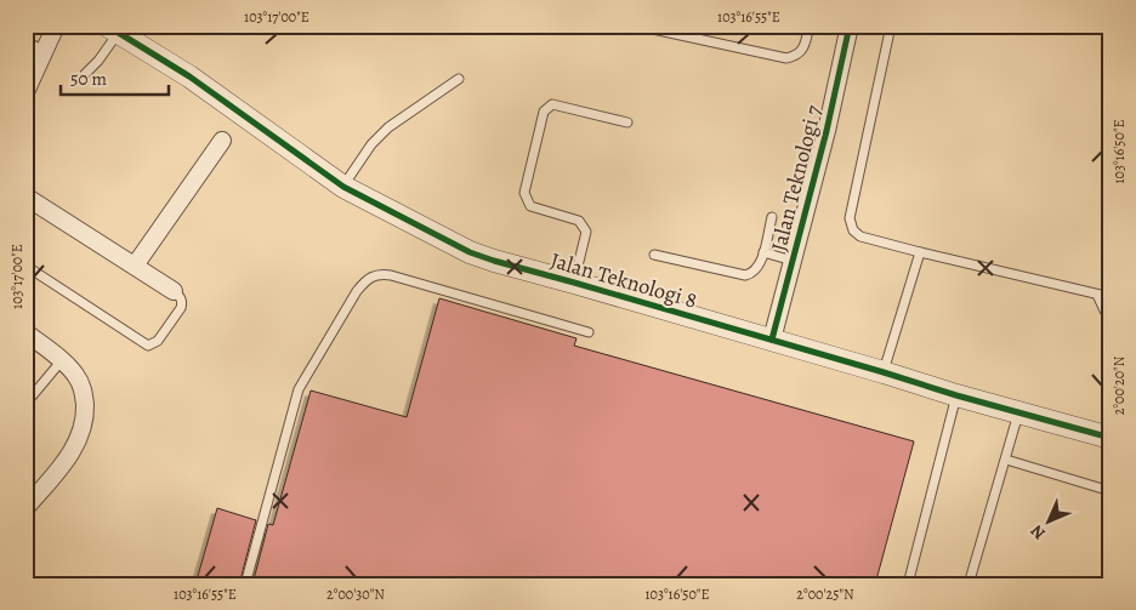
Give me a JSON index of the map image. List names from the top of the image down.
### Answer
{
  "streets": {
    "street": ["Jalan Teknologi 7", "Jalan Teknologi 8"]
  },
  "crossings": [
    ["Jalan Teknologi 7", "Jalan Teknologi 8"]
  ],
  "scale_bar": "50 m",
  "north": "bottom left",
  "coordinates": [
    "103°17'00\"E",
    "103°16'55\"E",
    "103°16'50\"E",
    "2°00'20\"N",
    "2°00'30\"N",
    "2°00'25\"N"
  ]
}
